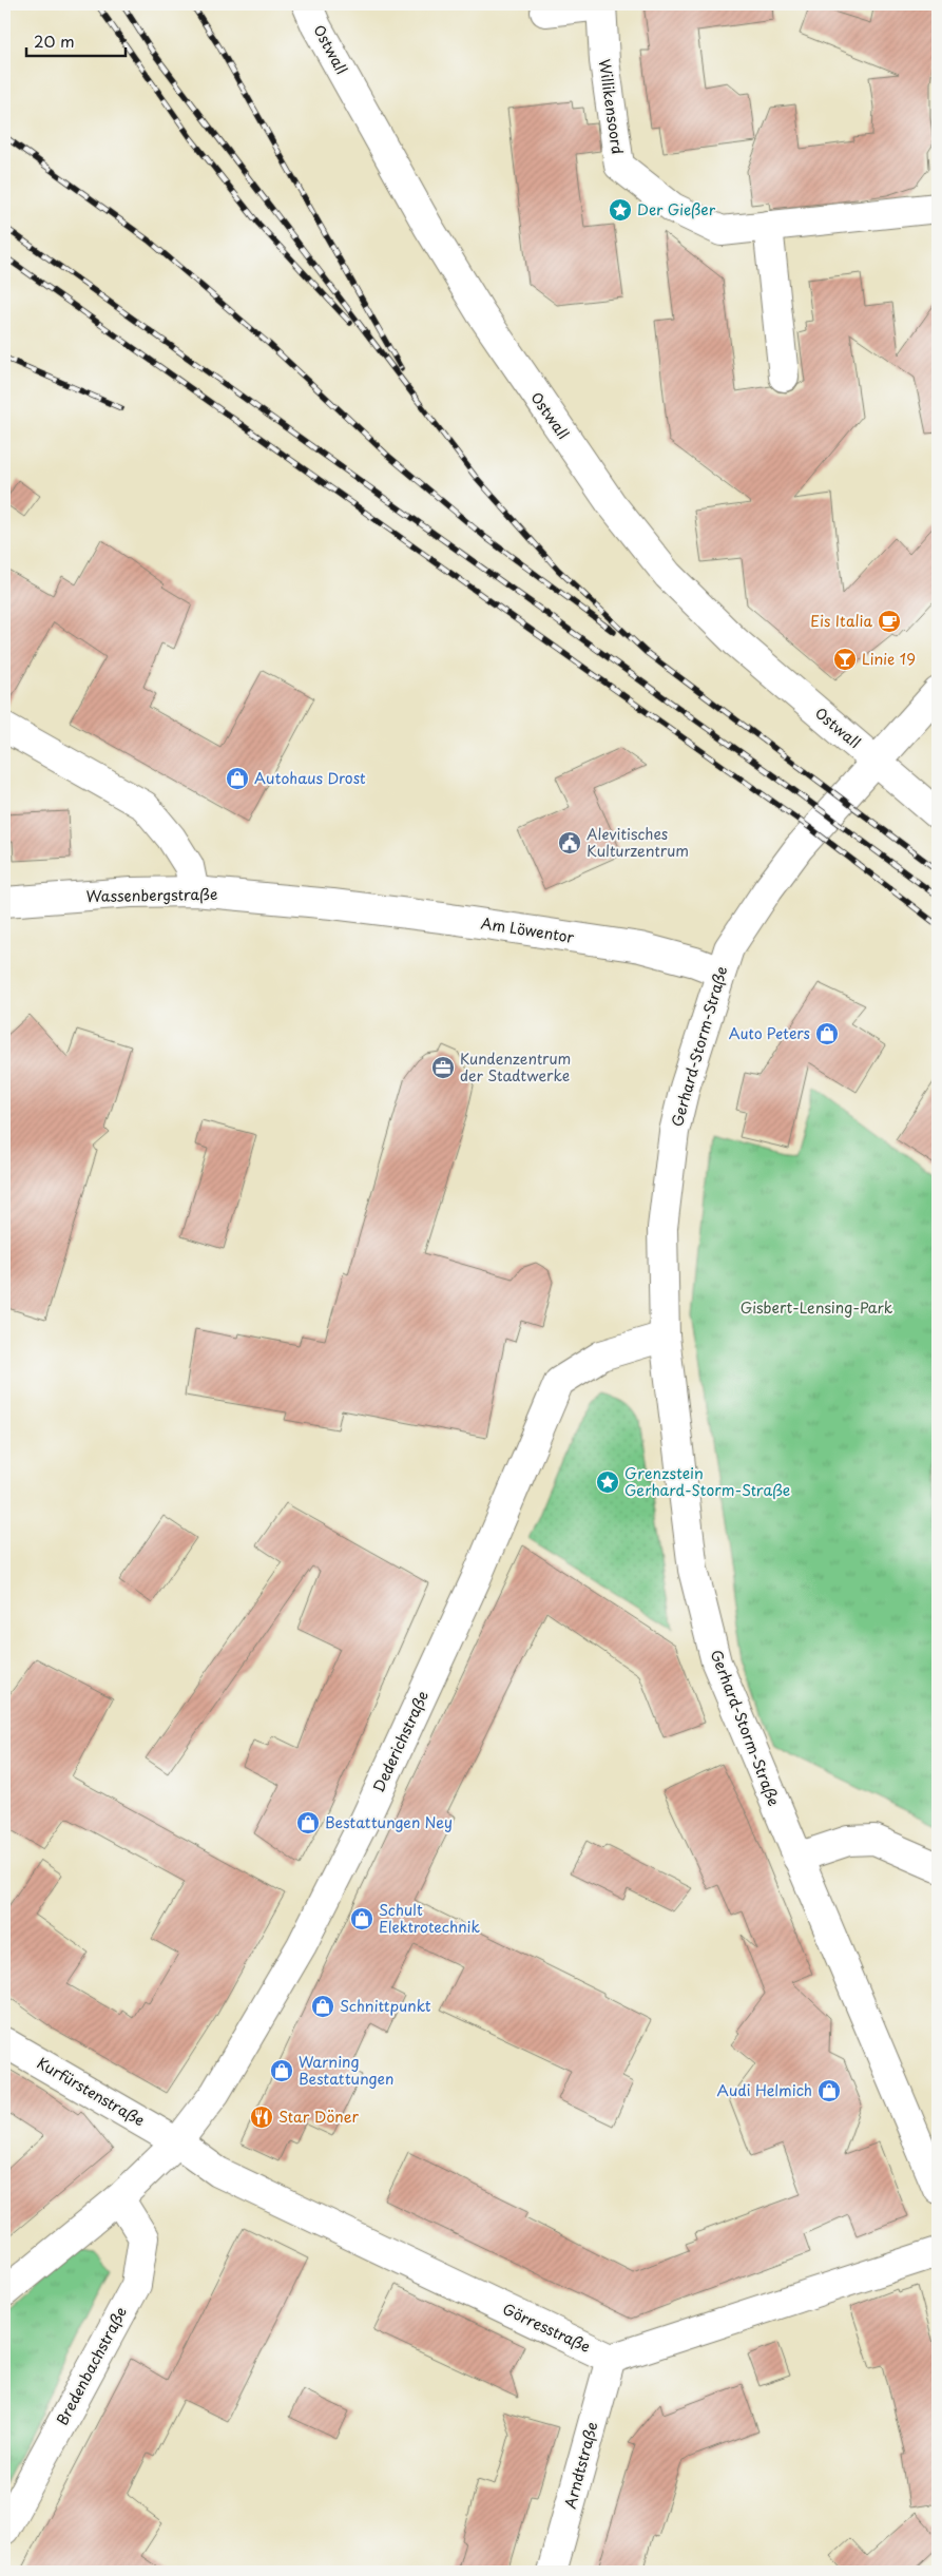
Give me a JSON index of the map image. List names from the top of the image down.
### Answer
{
  "streets": {
    "street": [
      "Ostwall",
      "Willikensoord",
      "Wassenbergstraße",
      "Am Löwentor",
      "Gerhard-Storm-Straße",
      "Dederichstraße",
      "Kurfürstenstraße",
      "Görresstraße",
      "Bredenbachstraße",
      "Arndtstraße"
    ]
  },
  "crossings": [
    ["Ostwall", "Gerhard-Storm-Straße"],
    ["Wassenbergstraße", "Am Löwentor"],
    ["Am Löwentor", "Gerhard-Storm-Straße"],
    ["Gerhard-Storm-Straße", "Dederichstraße"],
    ["Dederichstraße", "Kurfürstenstraße"],
    ["Dederichstraße", "Görresstraße"],
    ["Dederichstraße", "Bredenbachstraße"],
    ["Kurfürstenstraße", "Görresstraße"],
    ["Görresstraße", "Arndtstraße"]
  ],
  "parks": ["Gisbert-Lensing-Park"],
  "places": {
    "place": ["Der Gießer", "Grenzstein Gerhard-Storm-Straße"],
    "cafe": ["Eis Italia"],
    "bar": ["Linie 19"],
    "shop": [
      "Autohaus Drost",
      "Auto Peters",
      "Bestattungen Ney",
      "Schult Elektrotechnik",
      "Schnittpunkt",
      "Warning Bestattungen",
      "Audi Helmich"
    ],
    "public building": ["Alevitisches Kulturzentrum"],
    "office": ["Kundenzentrum der Stadtwerke"],
    "restaurant": ["Star Döner"]
  },
  "scale_bar": "20 m"
}
